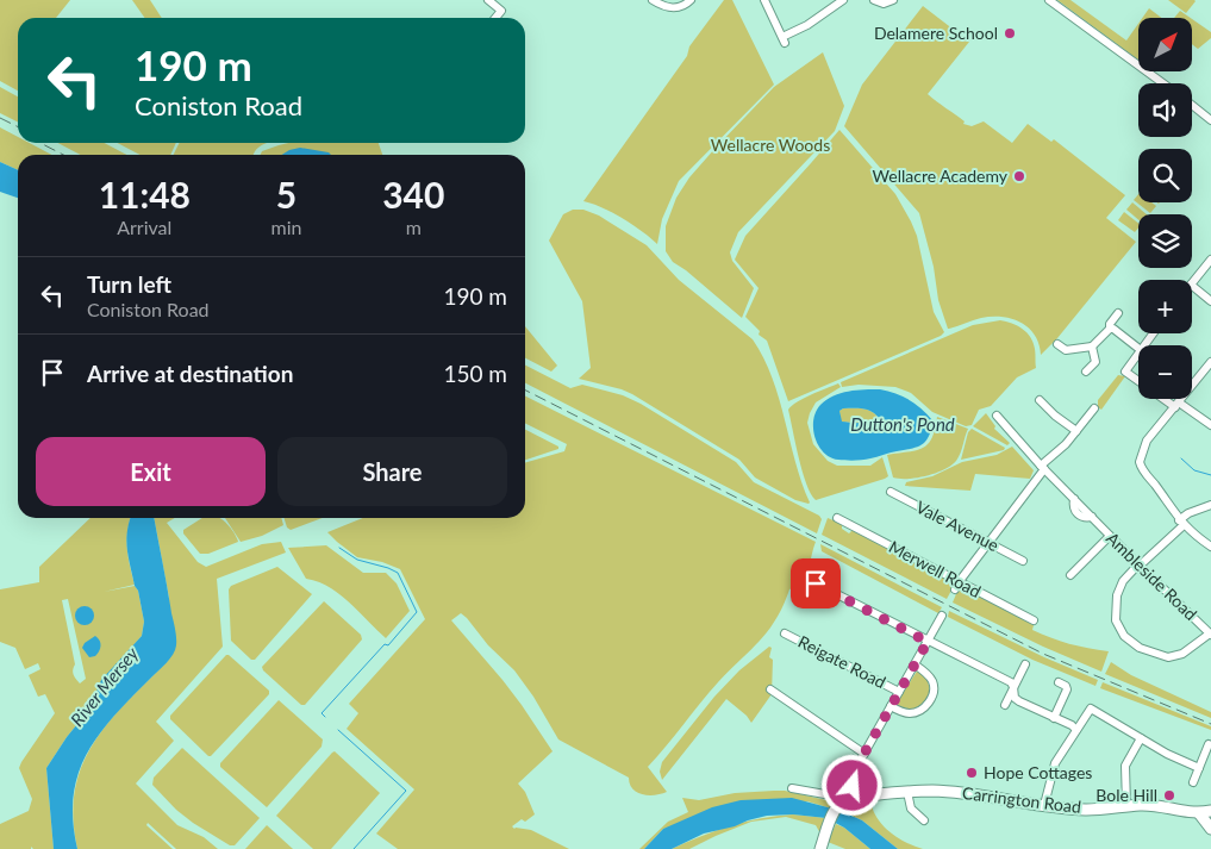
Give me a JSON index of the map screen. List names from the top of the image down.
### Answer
{
  "streets": {
    "main road": ["Carrington Road"],
    "street": [
      "Vale Avenue",
      "Merwell Road",
      "Ambleside Road",
      "Reigate Road"
    ]
  },
  "water": ["Dutton's Pond", "River Mersey"],
  "parks": ["Wellacre Woods"],
  "places": [
    "Delamere School",
    "Wellacre Academy",
    "Hope Cottages",
    "Bole Hill"
  ],
  "north": "top right",
  "page": {
    "map_buttons": ["+", "−"],
    "turn": ["190 m", "Coniston Road"],
    "eta": [
      "11:48",
      "Arrival",
      "5",
      "min",
      "340",
      "m"
    ],
    "list": [
      {
        "name": "Turn left",
        "note": "Coniston Road",
        "value": "190 m"
      },
      {
        "name": "Arrive at destination",
        "value": "150 m"
      }
    ],
    "buttons": ["Exit", "Share"]
  }
}
